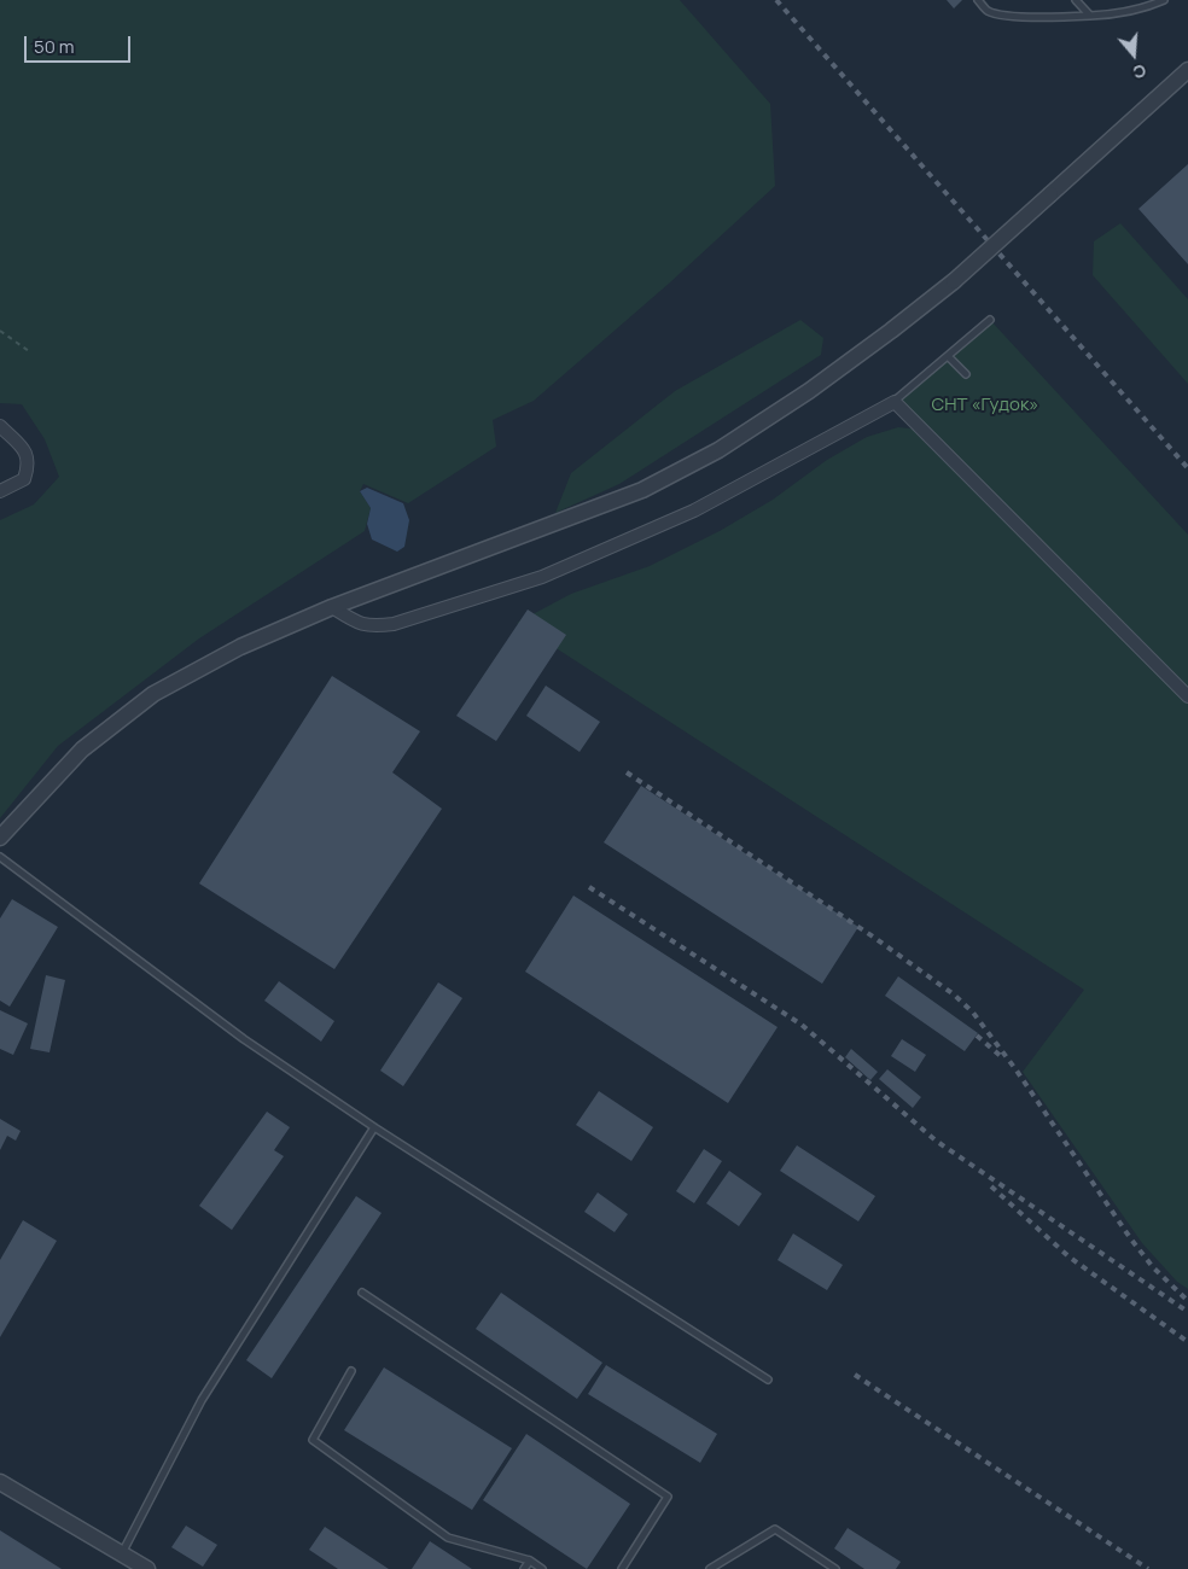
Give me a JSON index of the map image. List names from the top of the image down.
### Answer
{
  "parks": ["СНТ «Гудок»"],
  "scale_bar": "50 m",
  "north": "bottom"
}
